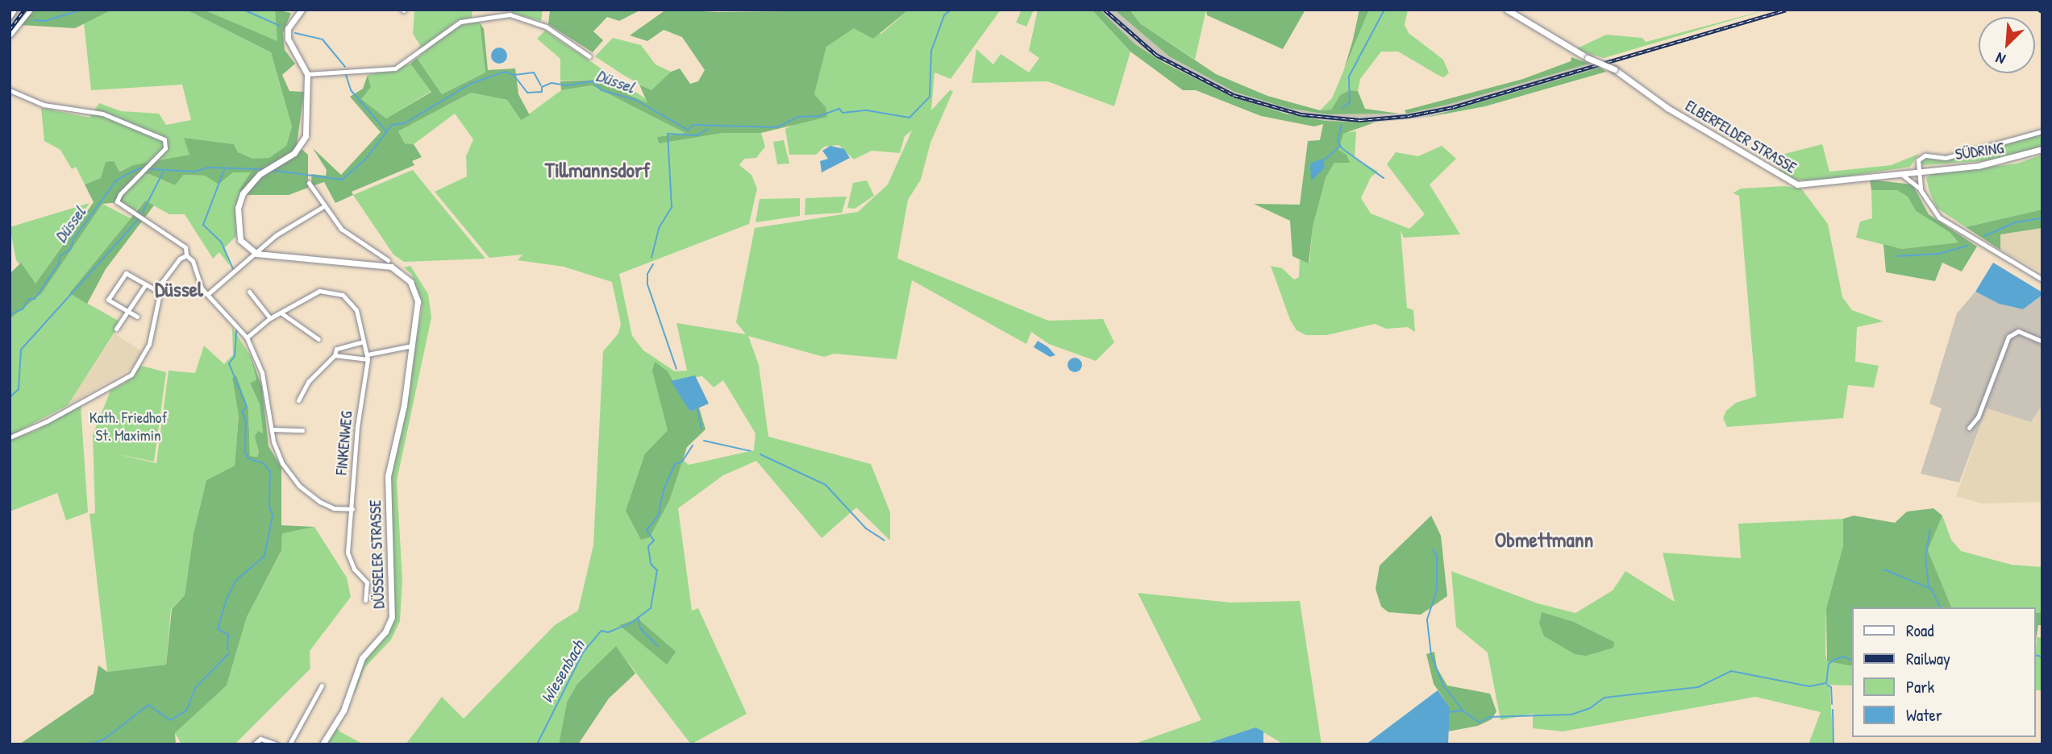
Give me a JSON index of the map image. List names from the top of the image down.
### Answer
{
  "streets": {
    "main road": ["ELBERFELDER STRASSE", "SÜDRING", "DÜSSELER STRASSE"],
    "street": ["FINKENWEG"]
  },
  "crossings": [
    ["ELBERFELDER STRASSE", "SÜDRING"]
  ],
  "districts": ["Tillmannsdorf", "Düssel", "Obmettmann"],
  "water": ["Düssel", "Wiesenbach"],
  "parks": ["Kath. Friedhof St. Maximin"],
  "legend": [
    "Road",
    "Railway",
    "Park",
    "Water"
  ],
  "north": "bottom left"
}
